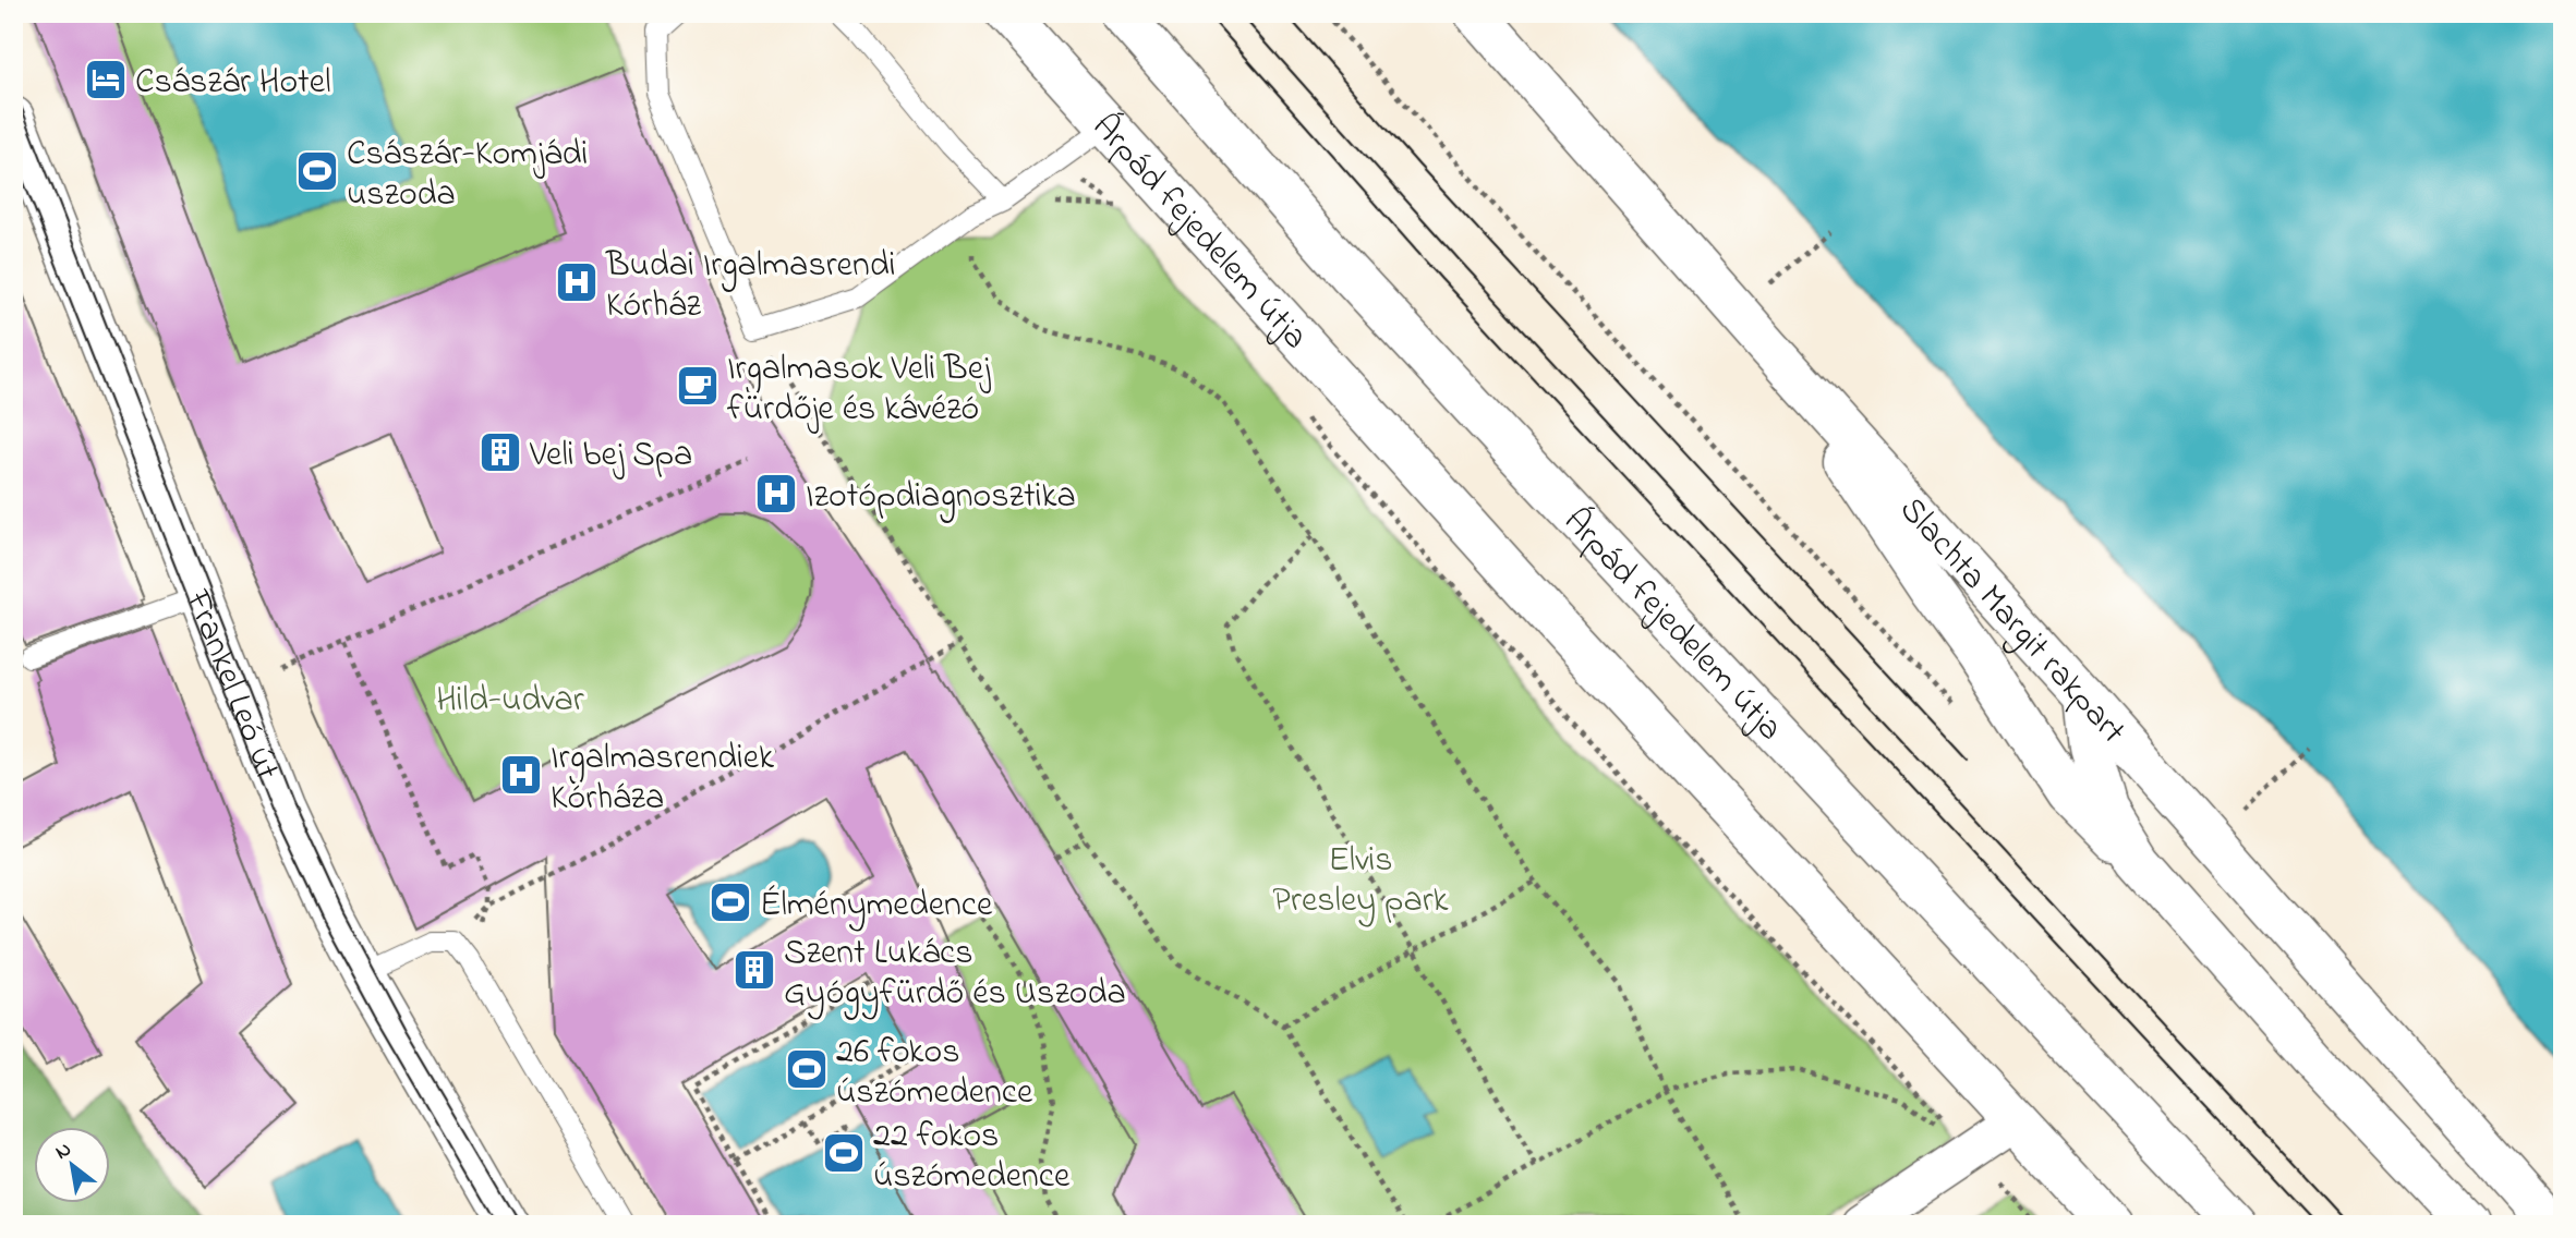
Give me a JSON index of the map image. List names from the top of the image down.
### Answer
{
  "streets": {
    "main road": ["Árpád fejedelem útja", "Slachta Margit rakpart", "Frankel Leó út"]
  },
  "parks": ["Hild-udvar", "Elvis Presley park"],
  "places": {
    "hotel": ["Császár Hotel"],
    "sports": [
      "Császár-Komjádi uszoda",
      "Élménymedence",
      "26 fokos úszómedence",
      "22 fokos úszómedence"
    ],
    "hospital": ["Budai Irgalmasrendi Kórház", "Izotópdiagnosztika", "Irgalmasrendiek Kórháza"],
    "cafe": ["Irgalmasok Veli Bej fürdője és kávézó"],
    "building": ["Veli bej Spa", "Szent Lukács Gyógyfürdő és Uszoda"]
  },
  "north": "top left"
}
